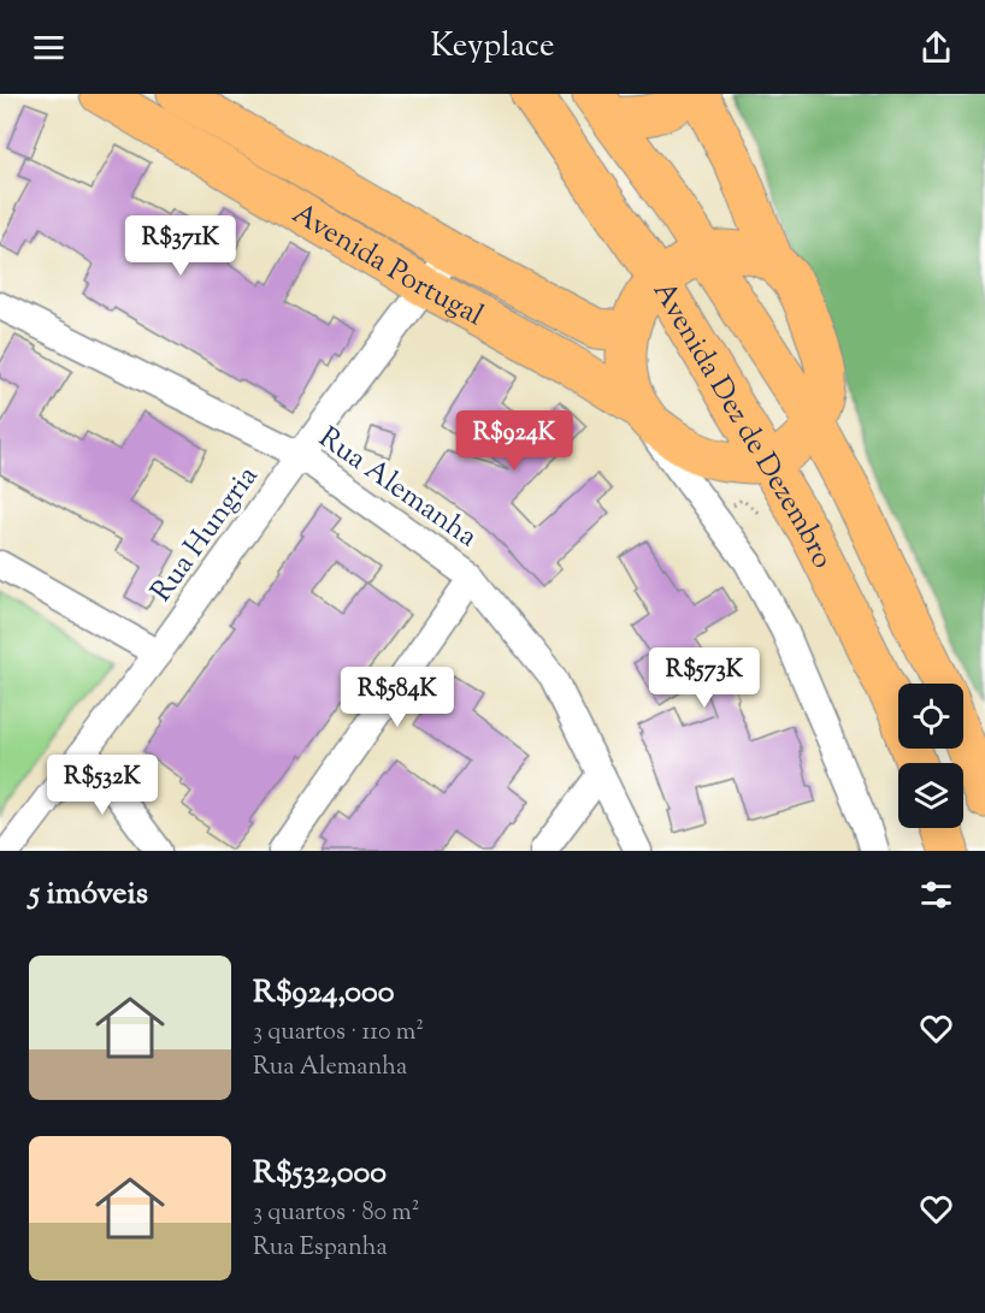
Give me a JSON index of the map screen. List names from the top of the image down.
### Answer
{
  "streets": {
    "main road": ["Avenida Portugal", "Avenida Dez de Dezembro"],
    "street": ["Rua Alemanha", "Rua Hungria"]
  },
  "crossings": [
    ["Avenida Portugal", "Rua Hungria"],
    ["Rua Alemanha", "Rua Hungria"]
  ],
  "page": {
    "header": "Keyplace",
    "price": [
      "R$371K",
      "R$924K",
      "R$573K",
      "R$584K",
      "R$532K"
    ],
    "heading": "5 imóveis",
    "list": [
      {
        "name": "R$924,000",
        "note": "3 quartos · 110 m² · Rua Alemanha"
      },
      {
        "name": "R$532,000",
        "note": "3 quartos · 80 m² · Rua Espanha"
      }
    ]
  }
}
